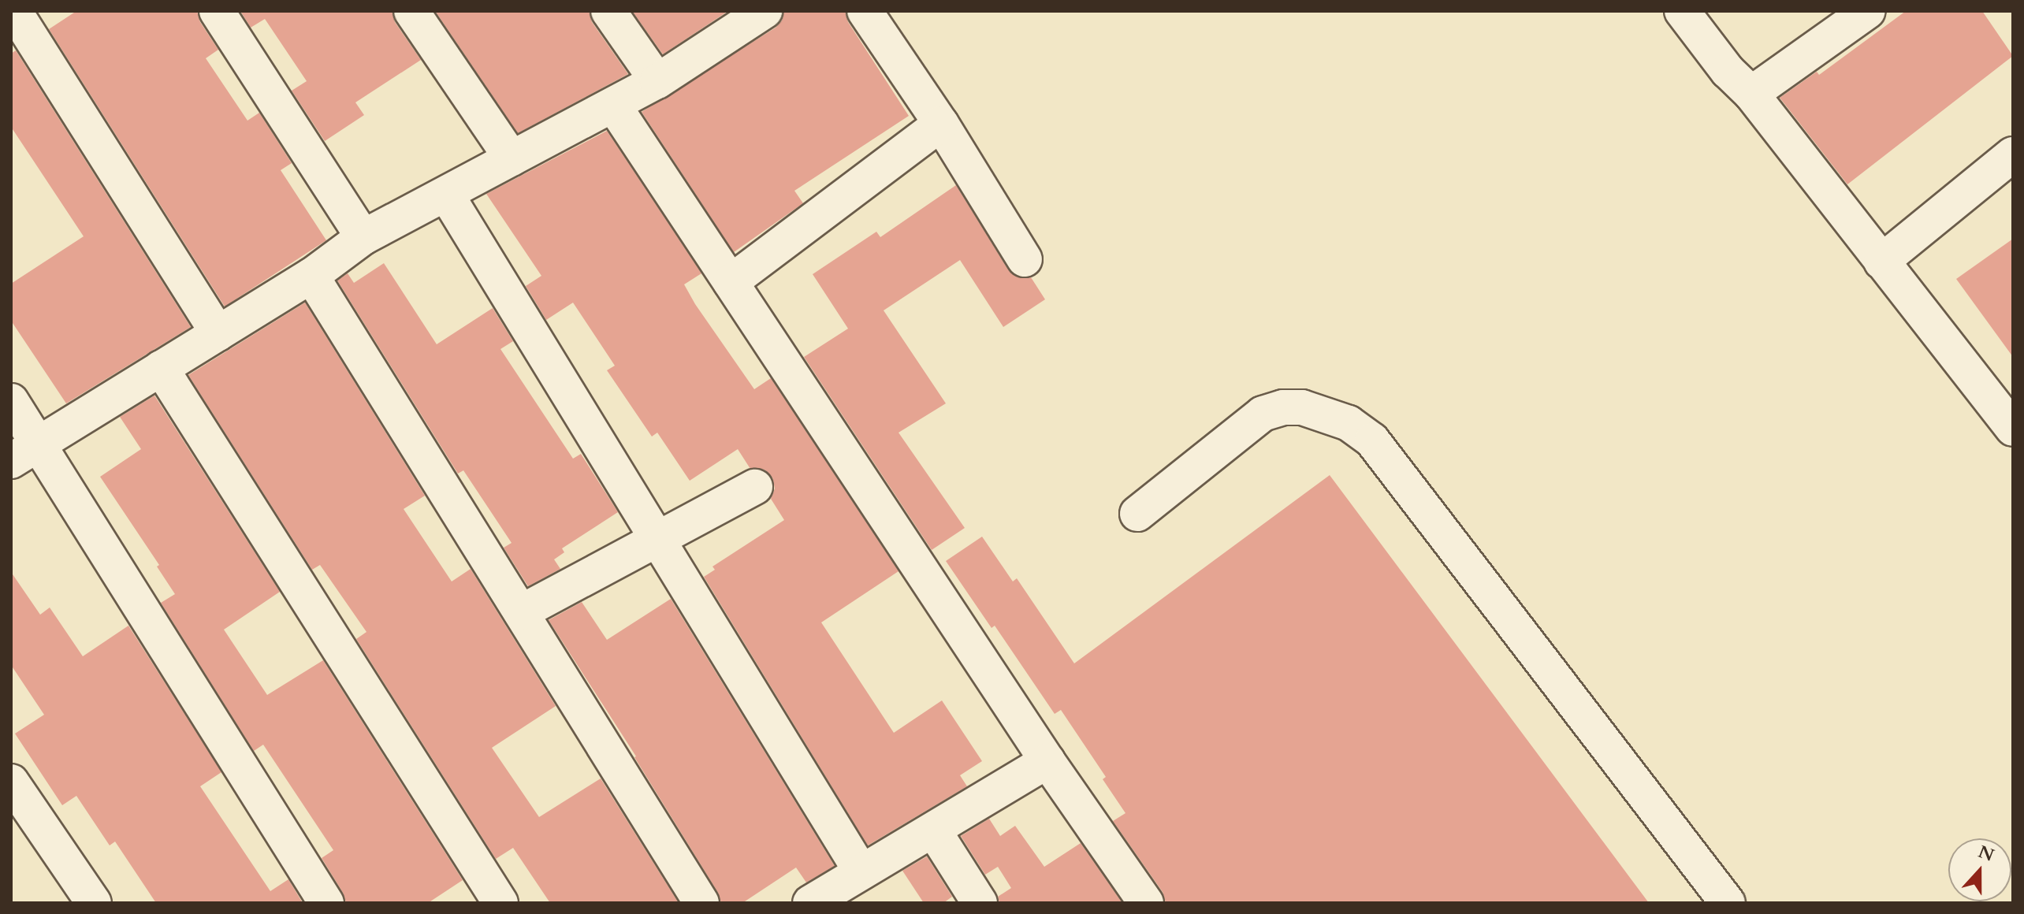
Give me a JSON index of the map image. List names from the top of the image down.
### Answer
{
  "north": "top"
}
